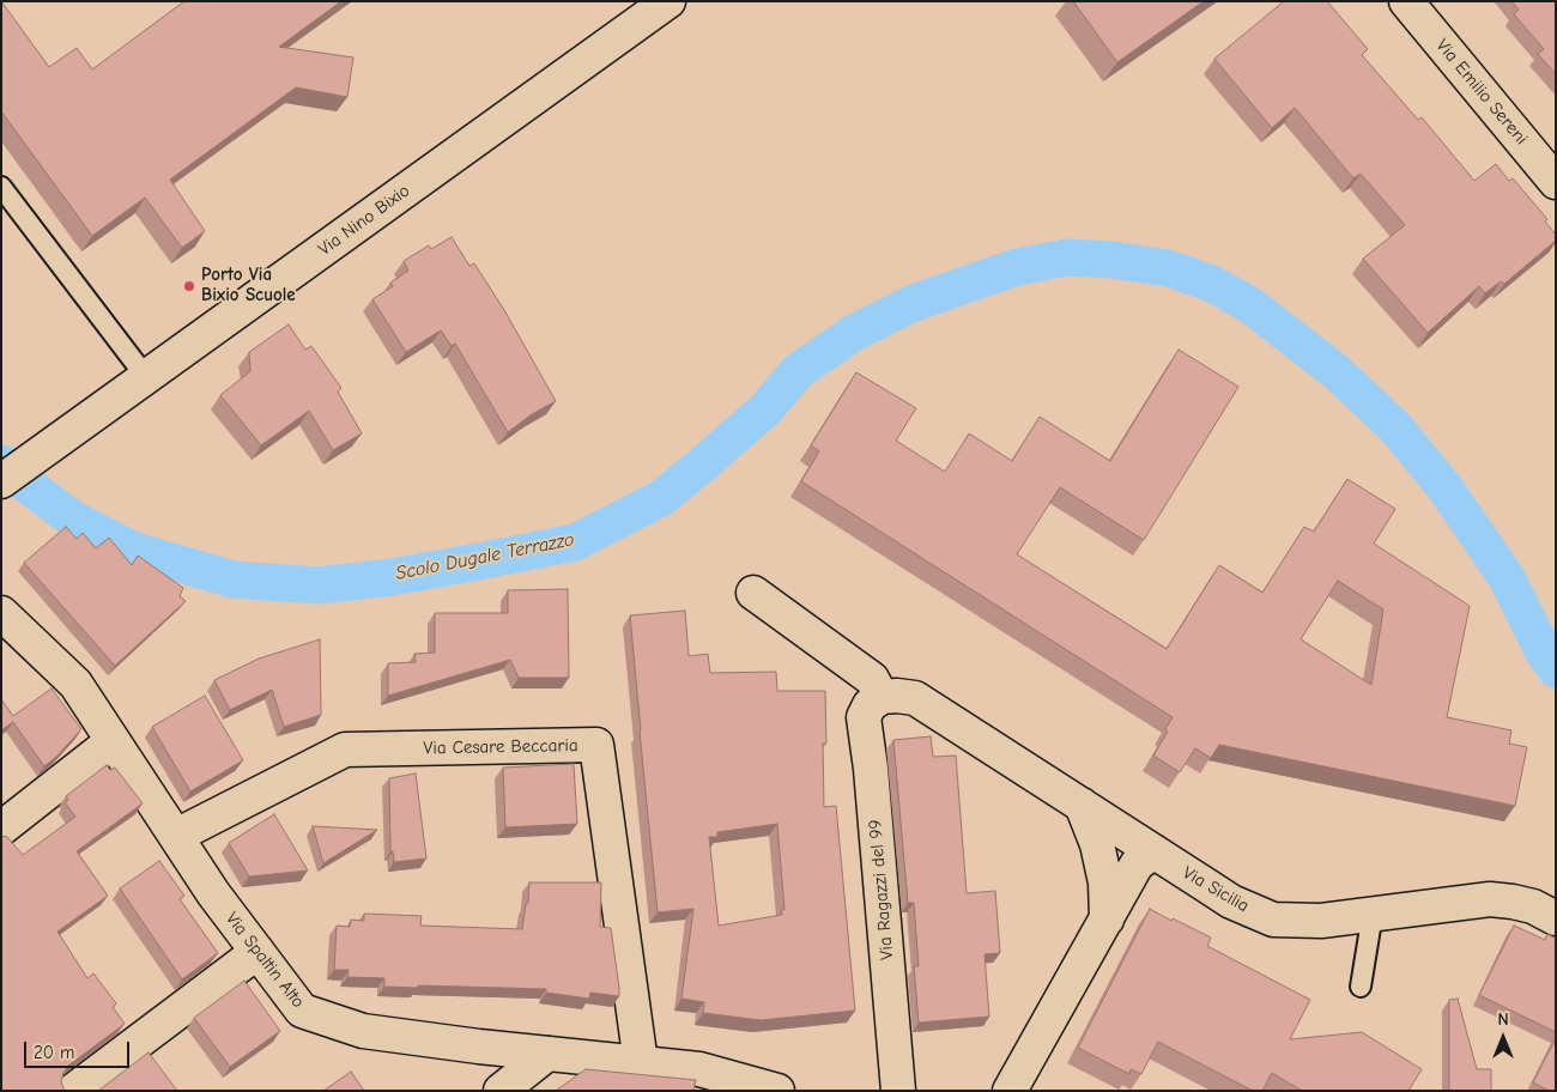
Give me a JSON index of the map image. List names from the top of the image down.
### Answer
{
  "streets": {
    "street": [
      "Via Emilio Sereni",
      "Via Nino Bixio",
      "Via Cesare Beccaria",
      "Via Ragazzi del 99",
      "Via Sicilia",
      "Via Spaltin Alto"
    ]
  },
  "crossings": [
    ["Via Cesare Beccaria", "Via Spaltin Alto"]
  ],
  "water": ["Scolo Dugale Terrazzo"],
  "places": ["Porto Via Bixio Scuole"],
  "scale_bar": "20 m",
  "north": "top"
}
